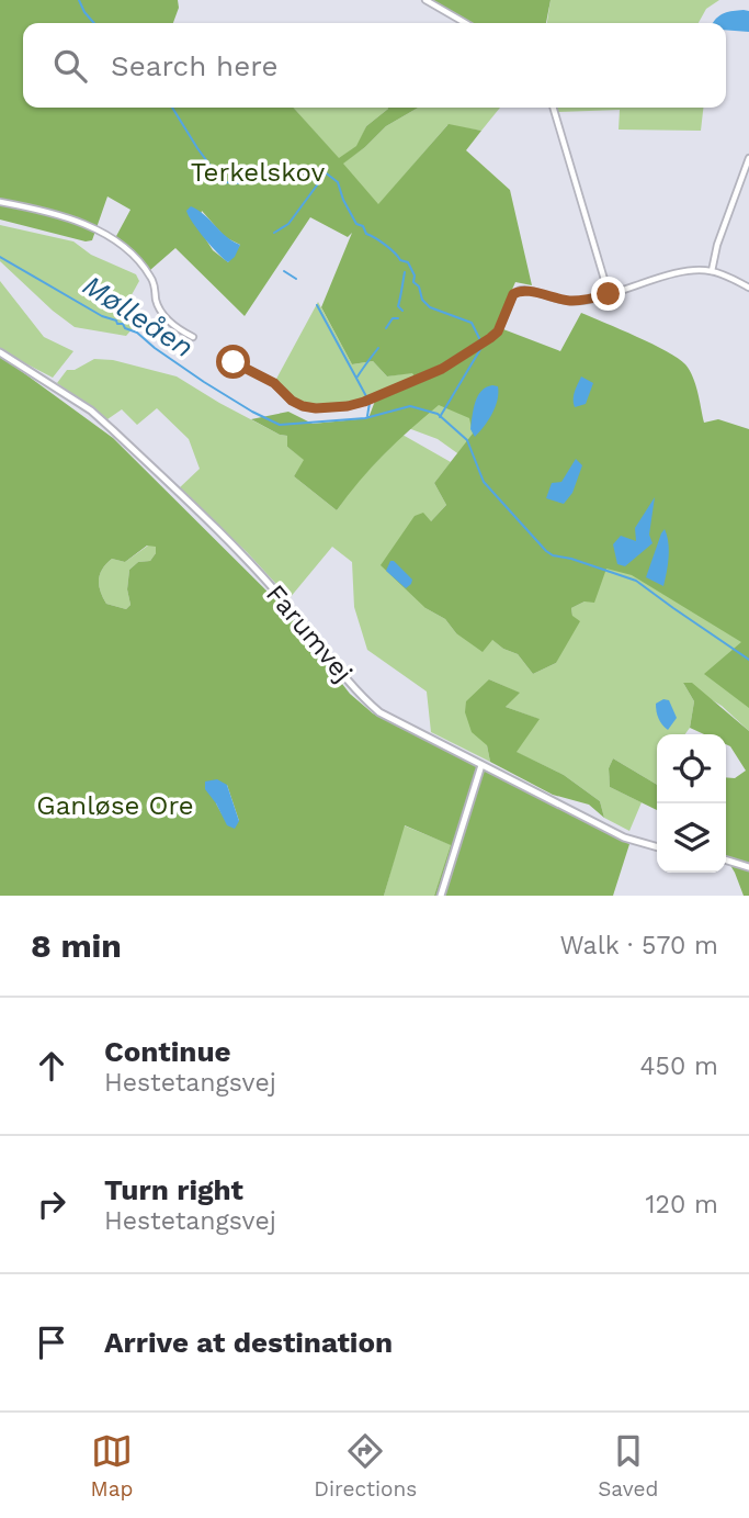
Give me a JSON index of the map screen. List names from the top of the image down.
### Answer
{
  "streets": {
    "street": ["Farumvej"]
  },
  "water": ["Mølleåen"],
  "parks": ["Terkelskov", "Ganløse Ore"],
  "page": {
    "search": "Search here",
    "heading": ["8 min", "Walk · 570 m"],
    "list": [
      ["Continue", "Hestetangsvej", "450 m"],
      ["Turn right", "Hestetangsvej", "120 m"],
      "Arrive at destination"
    ],
    "nav": ["Map", "Directions", "Saved"]
  }
}
